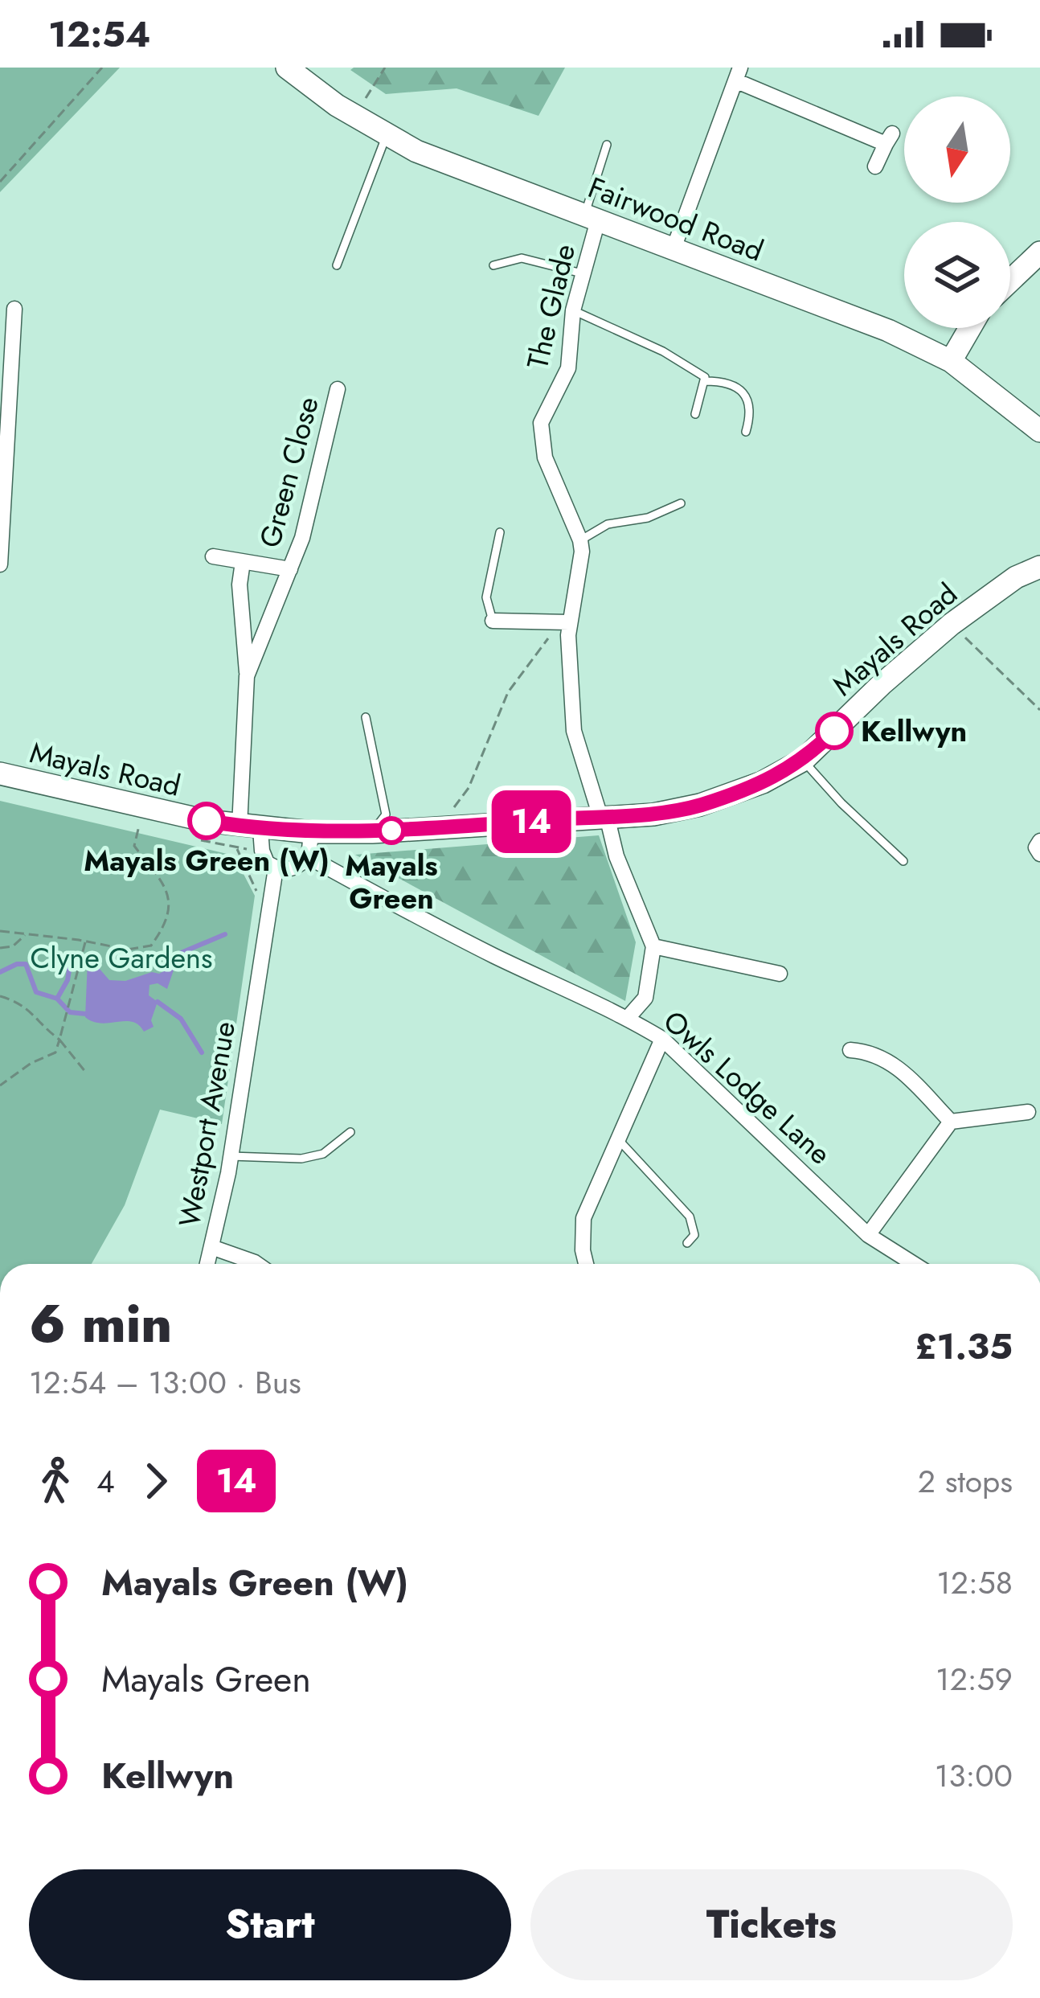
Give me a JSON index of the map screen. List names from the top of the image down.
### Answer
{
  "streets": {
    "main road": ["Fairwood Road", "Mayals Road"],
    "street": [
      "The Glade",
      "Green Close",
      "Owls Lodge Lane",
      "Westport Avenue"
    ]
  },
  "crossings": [
    ["Fairwood Road", "The Glade"],
    ["Green Close", "Mayals Road"]
  ],
  "parks": ["Clyne Gardens"],
  "places": ["Kellwyn", "Mayals Green (W)", "Mayals Green"],
  "lines": ["bus line 14"],
  "north": "bottom",
  "page": {
    "status": "12:54",
    "on_map": "14",
    "heading": ["6 min", "12:54 – 13:00 · Bus", "£1.35"],
    "legs": ["4", "14", "2 stops"],
    "list": [
      {
        "name": "Mayals Green (W)",
        "value": "12:58"
      },
      {
        "name": "Mayals Green",
        "value": "12:59"
      },
      {
        "name": "Kellwyn",
        "value": "13:00"
      }
    ],
    "buttons": ["Start", "Tickets"]
  }
}
